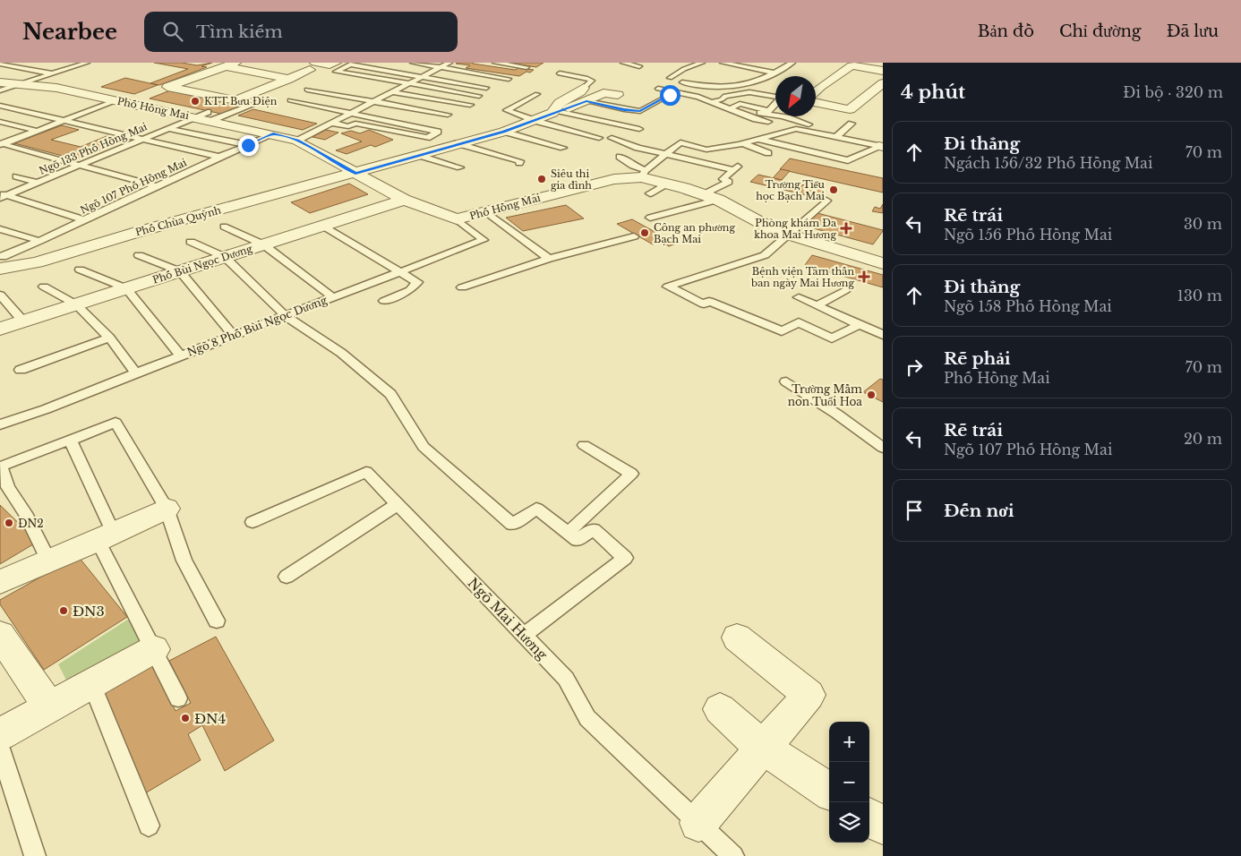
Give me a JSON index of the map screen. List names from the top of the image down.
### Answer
{
  "streets": {
    "street": ["Phố Hồng Mai", "Phố Chùa Quỳnh", "Phố Bùi Ngọc Dương"],
    "lane": [
      "Ngõ 133 Phố Hồng Mai",
      "Ngõ 107 Phố Hồng Mai",
      "Ngõ 8 Phố Bùi Ngọc Dương",
      "Ngõ Mai Hương"
    ]
  },
  "crossings": [
    ["Phố Hồng Mai", "Ngõ 133 Phố Hồng Mai"],
    ["Phố Hồng Mai", "Ngõ 107 Phố Hồng Mai"],
    ["Phố Hồng Mai", "Phố Chùa Quỳnh"],
    ["Phố Hồng Mai", "Phố Bùi Ngọc Dương"],
    ["Phố Hồng Mai", "Ngõ 8 Phố Bùi Ngọc Dương"],
    ["Ngõ 107 Phố Hồng Mai", "Phố Chùa Quỳnh"]
  ],
  "places": {
    "other": [
      "KTT Bưu Điện",
      "Siêu thị gia đình",
      "Trường Tiểu học Bạch Mai",
      "Công an phường Bạch Mai",
      "Trường Mầm non Tuổi Hoa",
      "ĐN2",
      "ĐN3",
      "ĐN4"
    ],
    "health": ["Phòng khám Đa khoa Mai Hương", "Bệnh viện Tâm thần ban ngày Mai Hương"]
  },
  "north": "bottom left",
  "page": {
    "header": "Nearbee",
    "search": "Tìm kiếm",
    "nav": ["Bản đồ", "Chỉ đường", "Đã lưu"],
    "heading": ["4 phút", "Đi bộ · 320 m"],
    "list": [
      ["Đi thẳng", "Ngách 156/32 Phố Hồng Mai", "70 m"],
      ["Rẽ trái", "Ngõ 156 Phố Hồng Mai", "30 m"],
      ["Đi thẳng", "Ngõ 158 Phố Hồng Mai", "130 m"],
      ["Rẽ phải", "Phố Hồng Mai", "70 m"],
      ["Rẽ trái", "Ngõ 107 Phố Hồng Mai", "20 m"],
      "Đến nơi"
    ],
    "map_buttons": ["+", "−"]
  }
}
